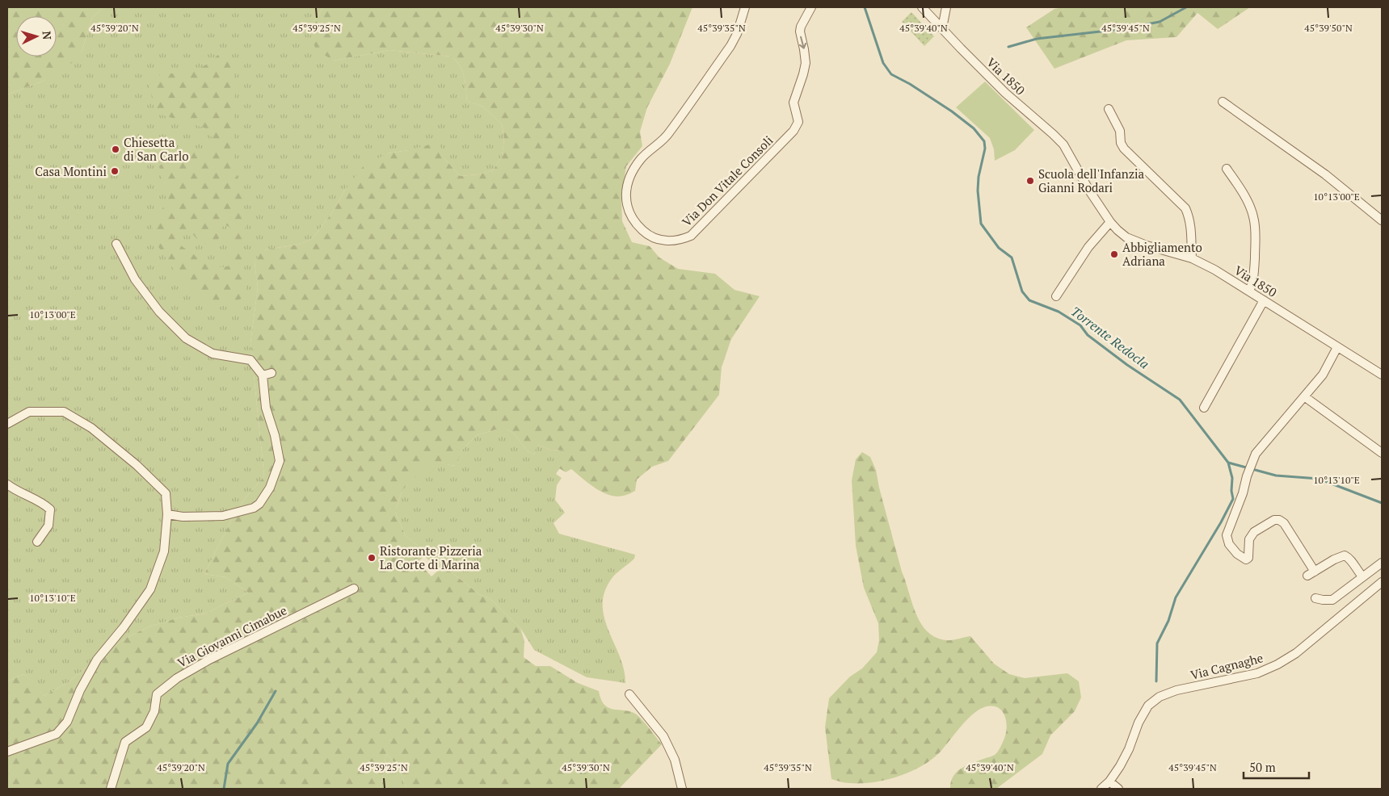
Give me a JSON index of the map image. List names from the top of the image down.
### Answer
{
  "streets": {
    "street": [
      "Via 1850",
      "Via Don Vitale Consoli",
      "Via Giovanni Cimabue",
      "Via Cagnaghe"
    ]
  },
  "water": ["Torrente Redocla"],
  "places": [
    "Chiesetta di San Carlo",
    "Casa Montini",
    "Scuola dell'Infanzia Gianni Rodari",
    "Abbigliamento Adriana",
    "Ristorante Pizzeria La Corte di Marina"
  ],
  "scale_bar": "50 m",
  "north": "right",
  "coordinates": [
    "45°39'20\"N",
    "45°39'25\"N",
    "45°39'30\"N",
    "45°39'35\"N",
    "45°39'40\"N",
    "45°39'45\"N",
    "45°39'50\"N",
    "10°13'00\"E",
    "10°13'10\"E"
  ]
}
